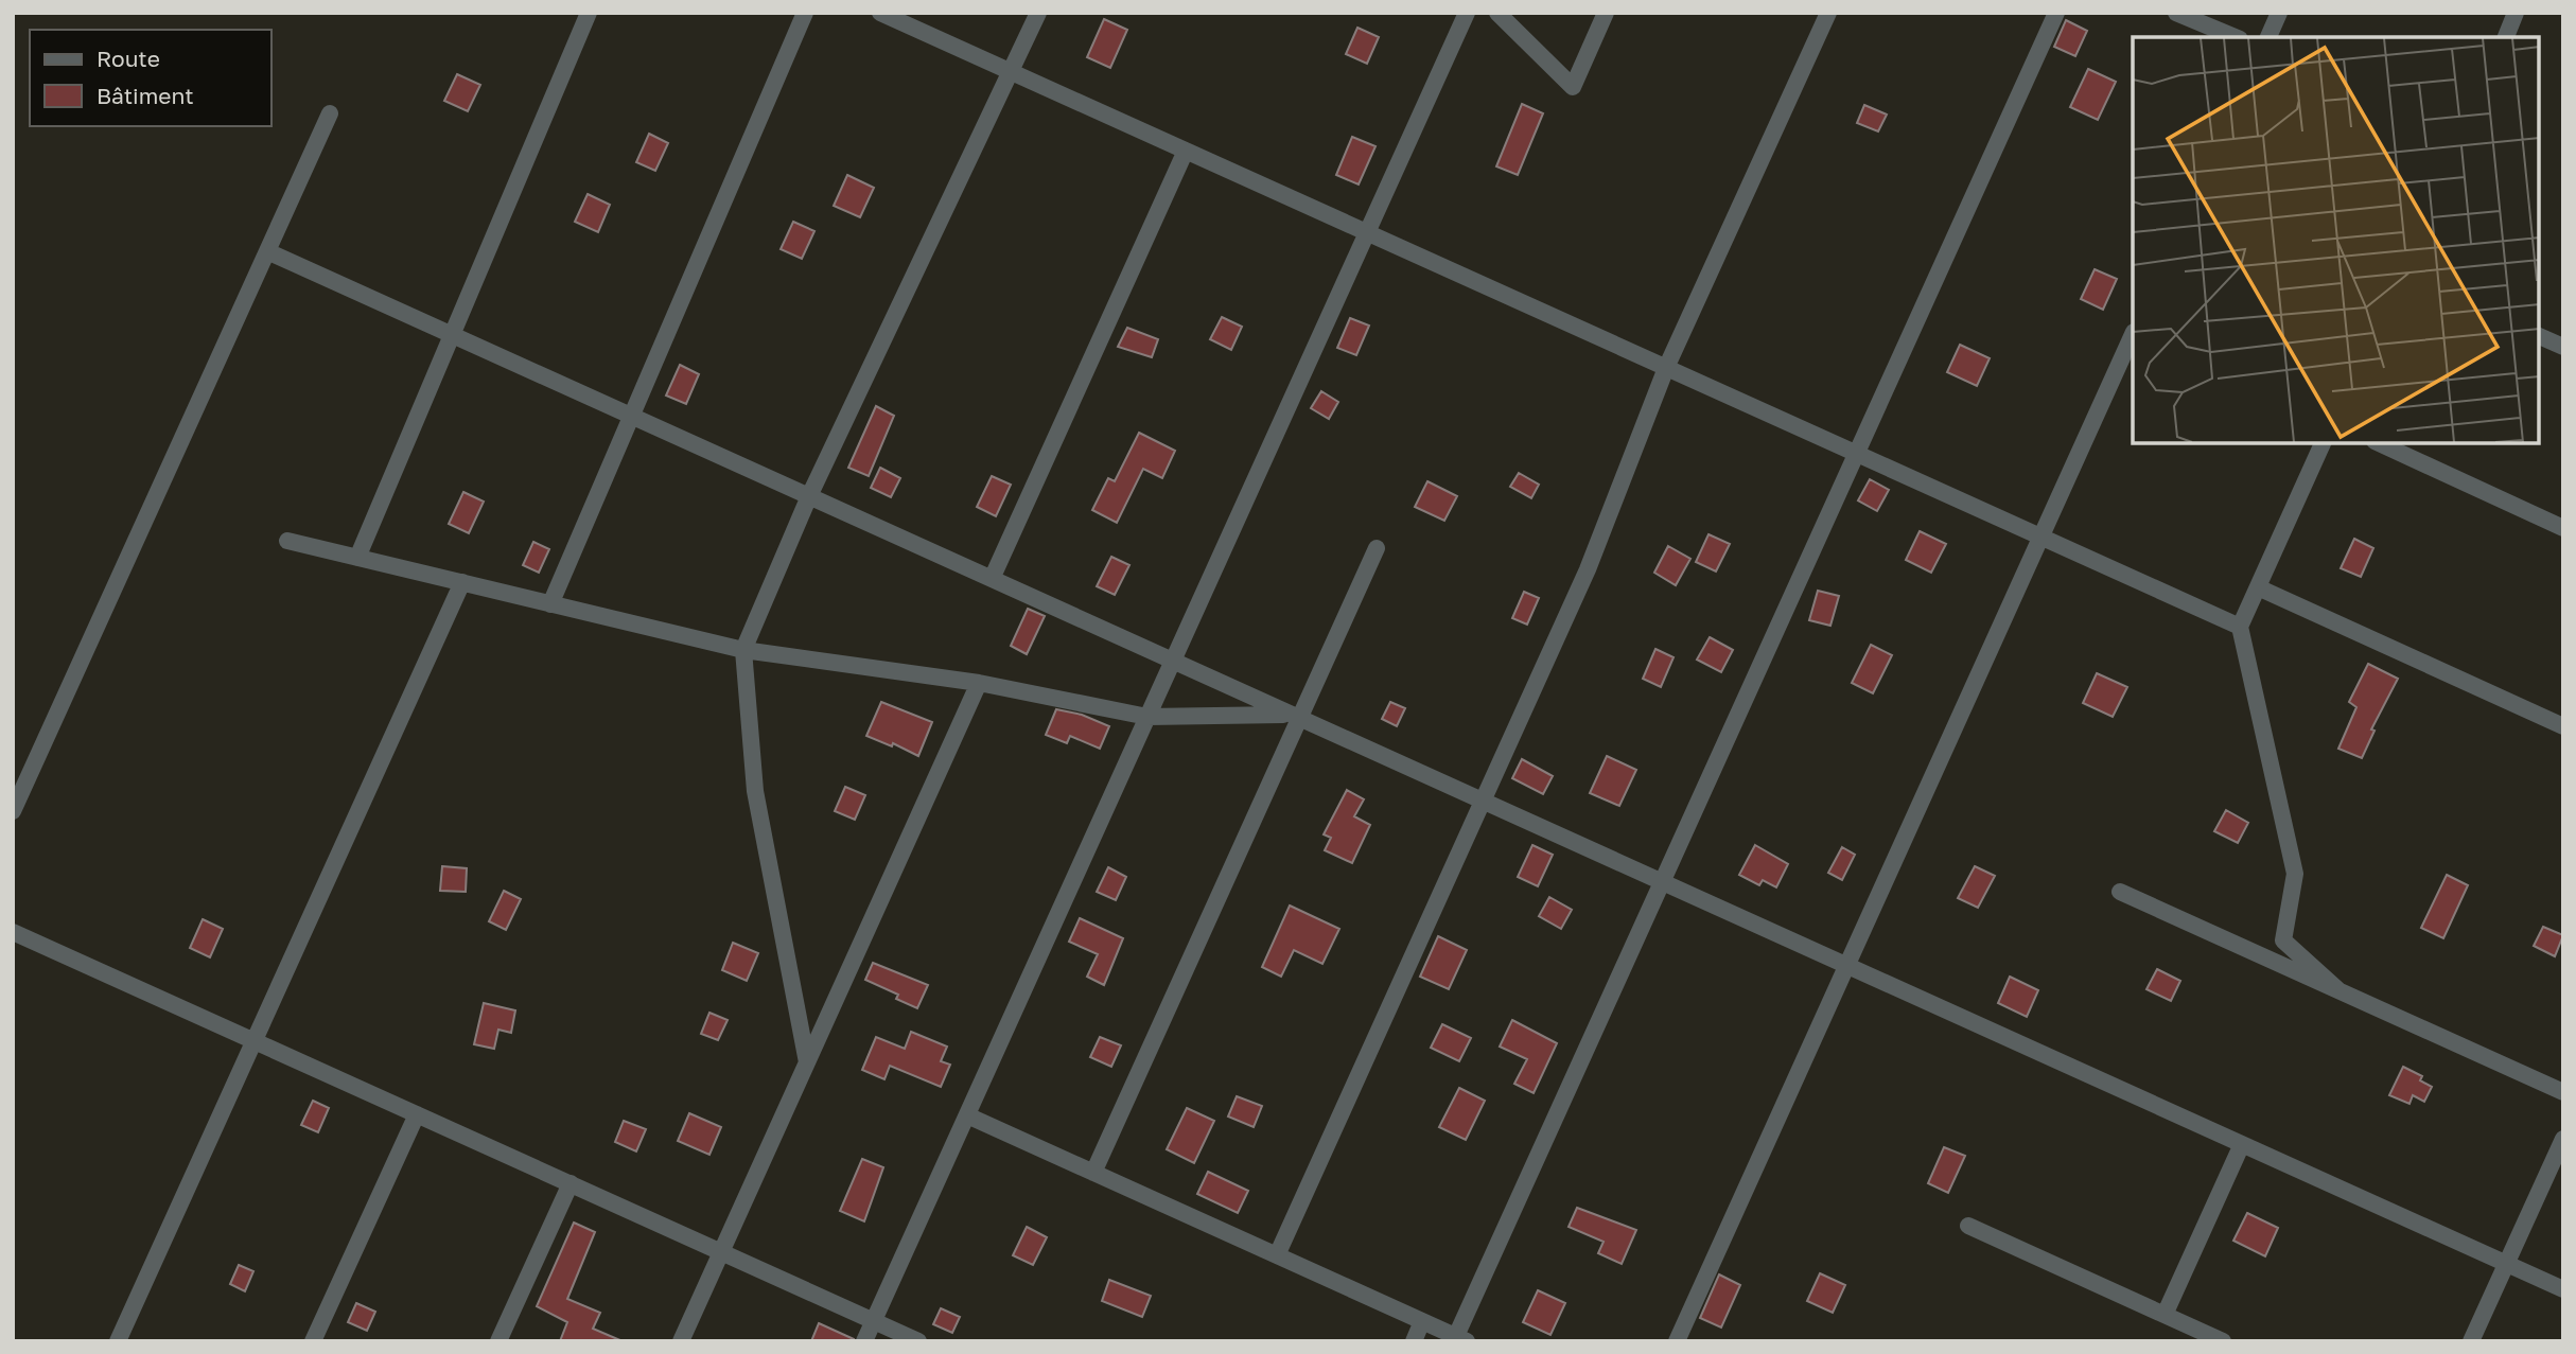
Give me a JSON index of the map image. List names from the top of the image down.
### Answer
{
  "legend": ["Route", "Bâtiment"]
}
